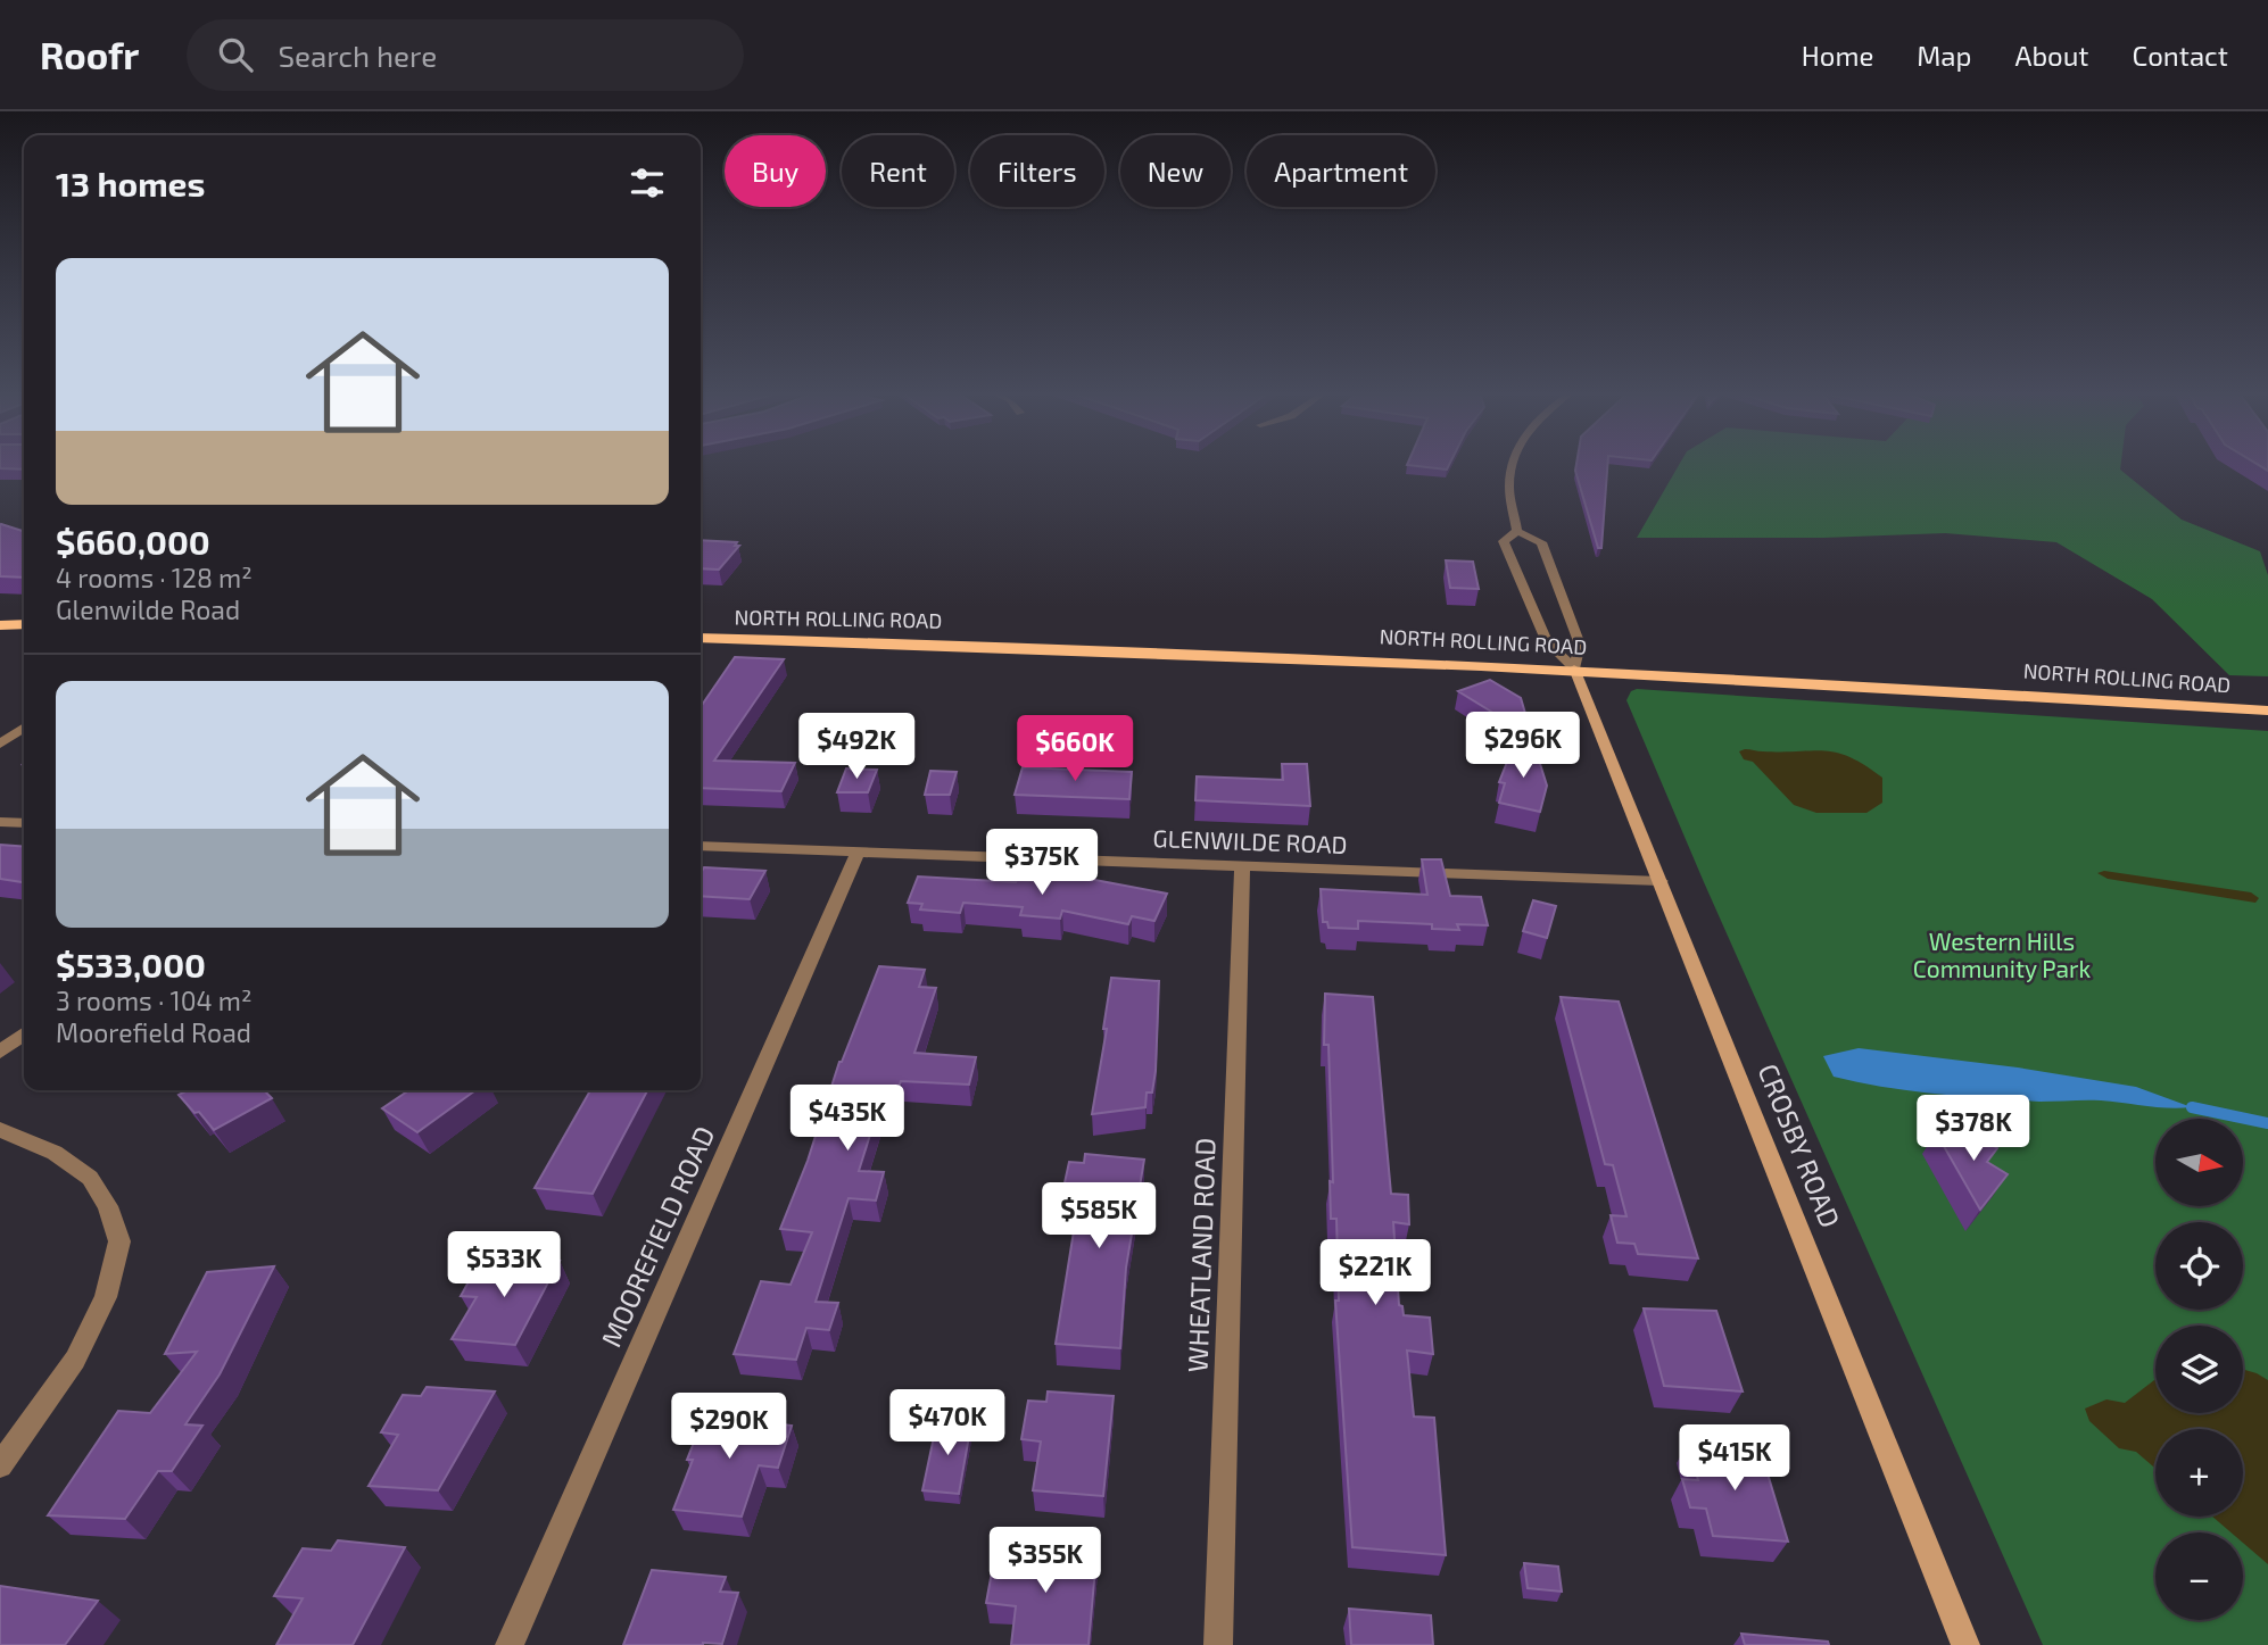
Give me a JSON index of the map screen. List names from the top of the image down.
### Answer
{
  "streets": {
    "main road": ["NORTH ROLLING ROAD", "CROSBY ROAD"],
    "street": ["GLENWILDE ROAD", "MOOREFIELD ROAD", "WHEATLAND ROAD"]
  },
  "crossings": [
    ["NORTH ROLLING ROAD", "CROSBY ROAD"],
    ["GLENWILDE ROAD", "CROSBY ROAD"],
    ["GLENWILDE ROAD", "MOOREFIELD ROAD"],
    ["GLENWILDE ROAD", "WHEATLAND ROAD"]
  ],
  "parks": ["Western Hills Community Park"],
  "north": "right",
  "page": {
    "header": "Roofr",
    "search": "Search here",
    "nav": [
      "Home",
      "Map",
      "About",
      "Contact"
    ],
    "chip": [
      "Buy",
      "Rent",
      "Filters",
      "New",
      "Apartment"
    ],
    "heading": "13 homes",
    "list": [
      {
        "name": "$660,000",
        "note": "4 rooms · 128 m² · Glenwilde Road"
      },
      {
        "name": "$533,000",
        "note": "3 rooms · 104 m² · Moorefield Road"
      }
    ],
    "price": [
      "$296K",
      "$492K",
      "$660K",
      "$375K",
      "$435K",
      "$378K",
      "$585K",
      "$533K",
      "$221K",
      "$470K",
      "$290K",
      "$415K",
      "$355K"
    ],
    "map_buttons": ["+", "−"]
  }
}
